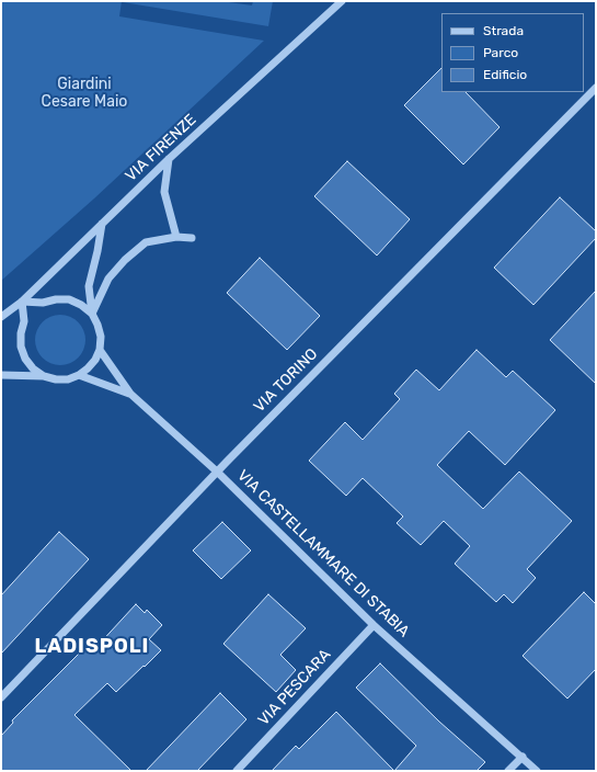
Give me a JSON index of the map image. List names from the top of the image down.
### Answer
{
  "streets": {
    "street": [
      "VIA FIRENZE",
      "VIA TORINO",
      "VIA CASTELLAMMARE DI STABIA",
      "VIA PESCARA"
    ]
  },
  "crossings": [
    ["VIA FIRENZE", "VIA CASTELLAMMARE DI STABIA"],
    ["VIA TORINO", "VIA CASTELLAMMARE DI STABIA"],
    ["VIA CASTELLAMMARE DI STABIA", "VIA PESCARA"]
  ],
  "districts": ["LADISPOLI"],
  "parks": ["Giardini Cesare Maio"],
  "legend": ["Strada", "Parco", "Edificio"]
}
